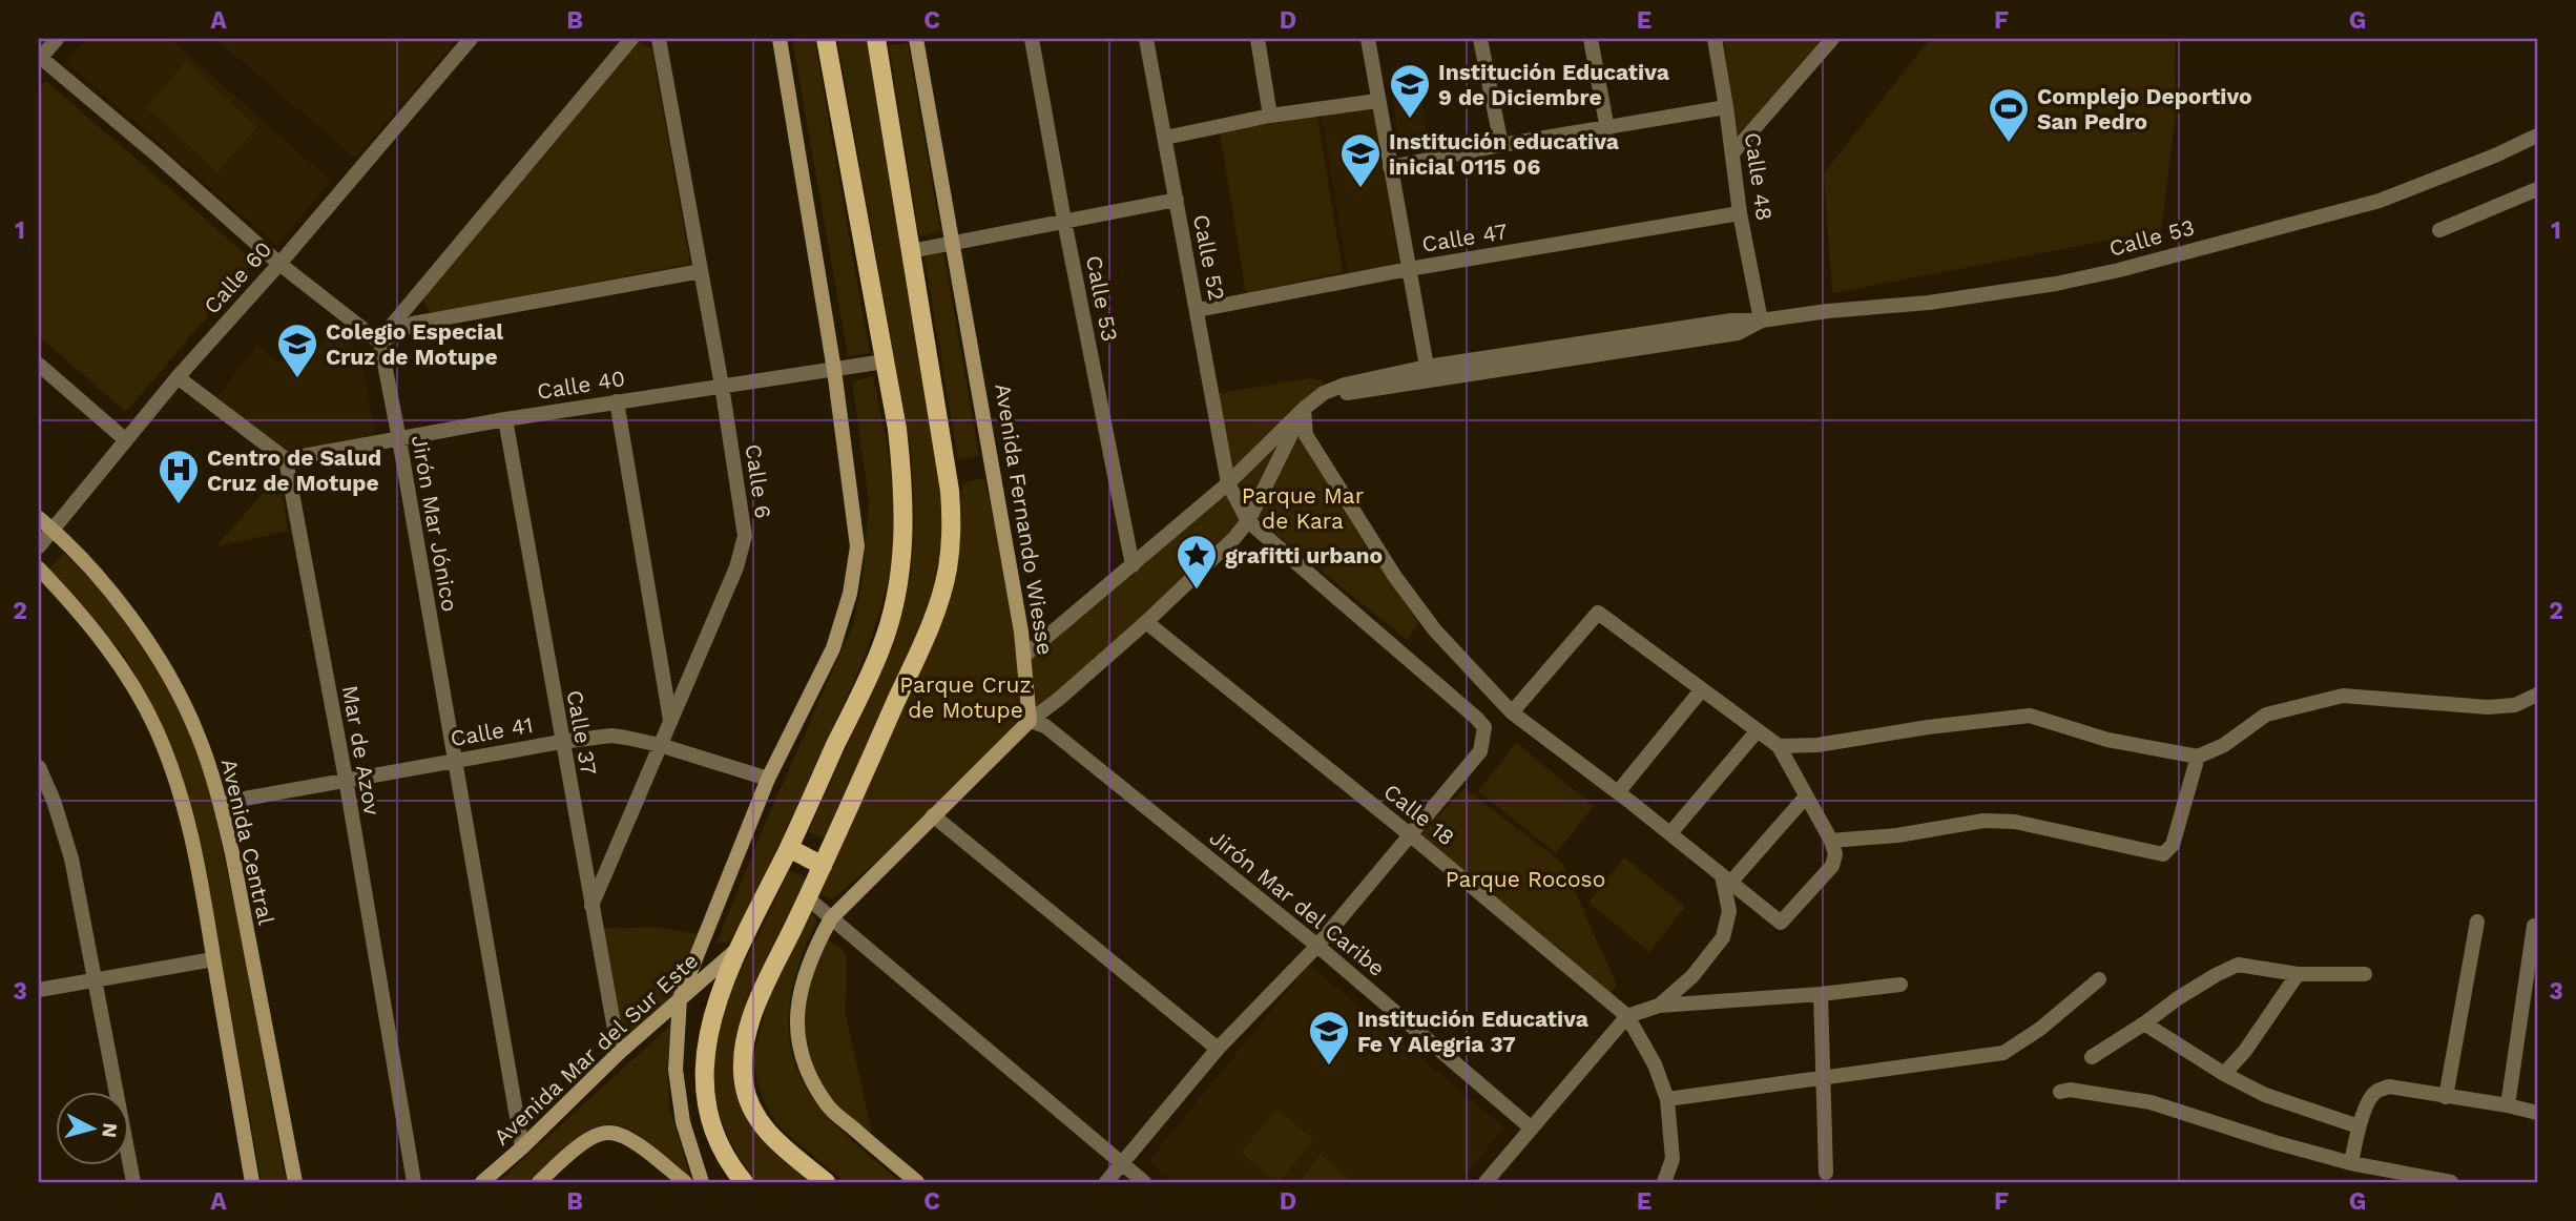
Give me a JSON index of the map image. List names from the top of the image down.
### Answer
{
  "streets": {
    "main road": ["Avenida Fernando Wiesse", "Avenida Central", "Avenida Mar del Sur Este"],
    "street": [
      "Calle 48",
      "Calle 47",
      "Calle 53",
      "Calle 52",
      "Calle 60",
      "Calle 40",
      "Calle 6",
      "Jirón Mar Jónico",
      "Calle 41",
      "Calle 37",
      "Mar de Azov",
      "Calle 18",
      "Jirón Mar del Caribe"
    ]
  },
  "crossings": [
    ["Calle 48", "Calle 47"],
    ["Calle 48", "Calle 53"],
    ["Calle 47", "Calle 52"],
    ["Calle 53", "Calle 52"],
    ["Calle 53", "Avenida Fernando Wiesse"],
    ["Calle 53", "Calle 18"],
    ["Calle 53", "Jirón Mar del Caribe"],
    ["Calle 60", "Avenida Central"],
    ["Calle 40", "Calle 6"],
    ["Calle 40", "Jirón Mar Jónico"],
    ["Calle 40", "Calle 37"],
    ["Calle 40", "Mar de Azov"],
    ["Calle 6", "Calle 41"],
    ["Calle 6", "Calle 37"],
    ["Avenida Fernando Wiesse", "Jirón Mar del Caribe"],
    ["Jirón Mar Jónico", "Calle 41"],
    ["Jirón Mar Jónico", "Avenida Mar del Sur Este"],
    ["Calle 41", "Calle 37"],
    ["Calle 41", "Mar de Azov"],
    ["Calle 41", "Avenida Central"],
    ["Calle 37", "Avenida Mar del Sur Este"]
  ],
  "parks": ["Parque Mar de Kara", "Parque Cruz de Motupe", "Parque Rocoso"],
  "places": {
    "school or university": [
      "Institución Educativa 9 de Diciembre",
      "Institución educativa inicial 0115 06",
      "Colegio Especial Cruz de Motupe",
      "Institución Educativa Fe Y Alegria 37"
    ],
    "sports": ["Complejo Deportivo San Pedro"],
    "hospital": ["Centro de Salud Cruz de Motupe"],
    "place": ["grafitti urbano"]
  },
  "north": "right",
  "grid": {
    "columns": [
      "A",
      "B",
      "C",
      "D",
      "E",
      "F",
      "G"
    ],
    "rows": ["1", "2", "3"]
  }
}
